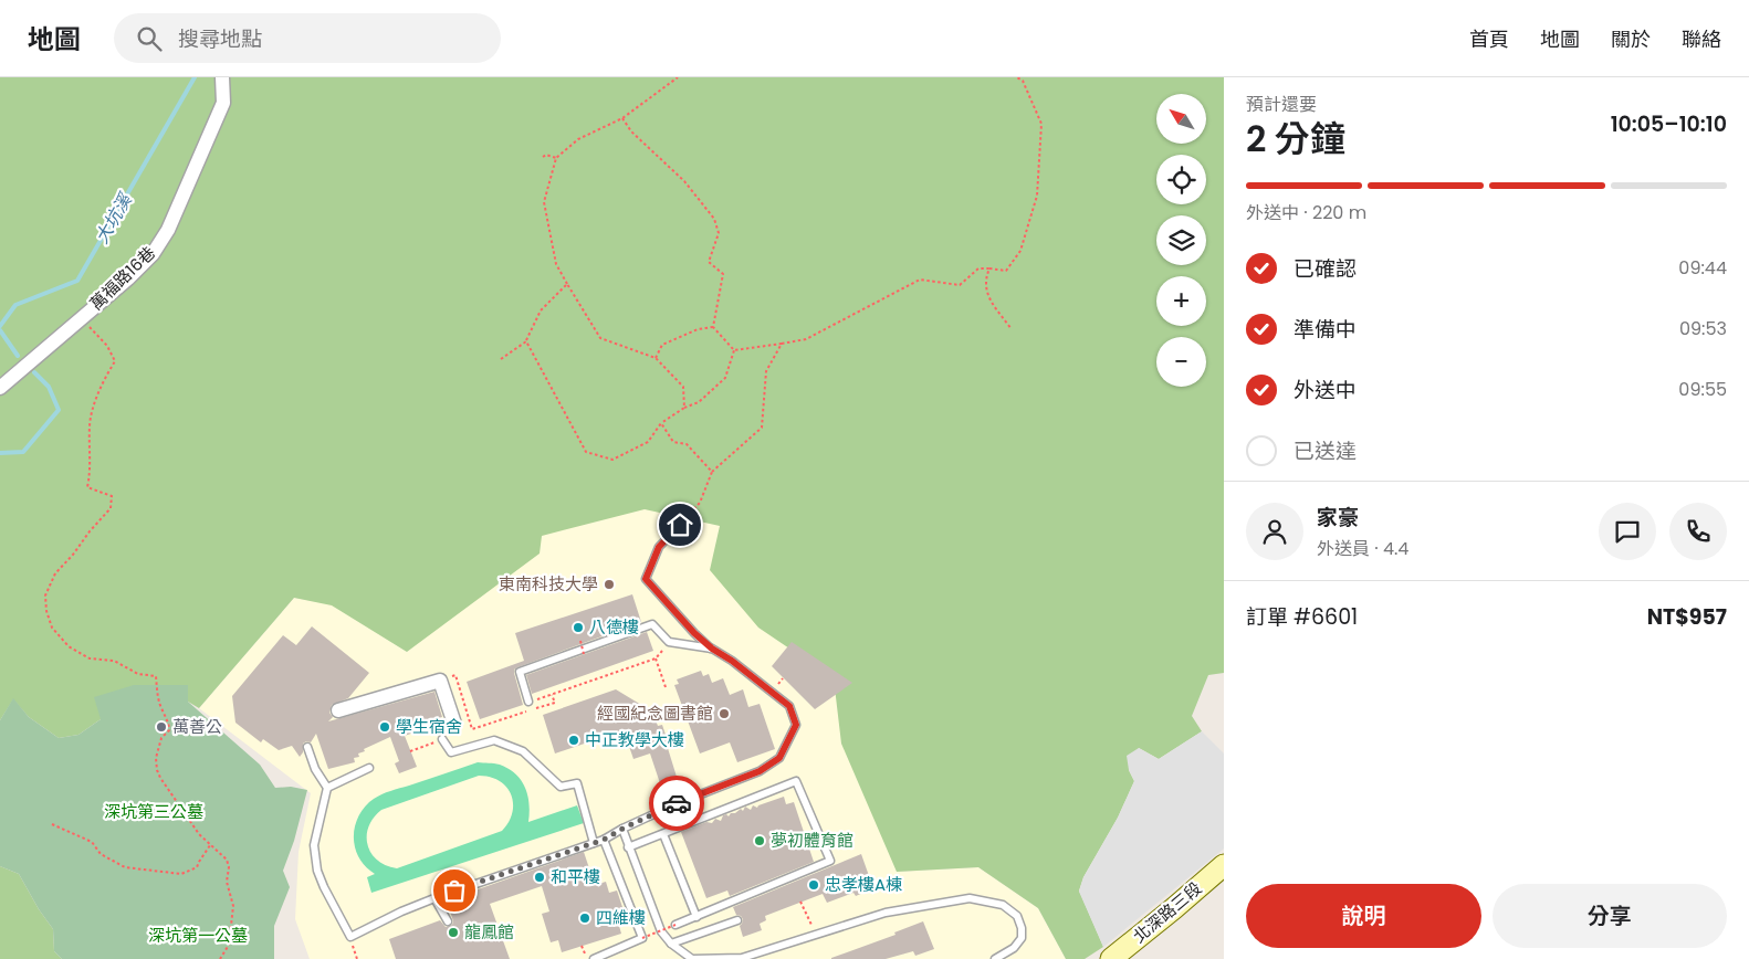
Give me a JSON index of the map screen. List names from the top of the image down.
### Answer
{
  "streets": {
    "main road": ["北深路三段"],
    "street": ["萬福路16巷"]
  },
  "water": ["大坑溪"],
  "parks": ["深坑第三公墓", "深坑第一公墓"],
  "places": [
    "東南科技大學",
    "八德樓",
    "經國紀念圖書館",
    "萬善公",
    "學生宿舍",
    "中正教學大樓",
    "夢初體育館",
    "和平樓",
    "忠孝樓A棟",
    "四維樓",
    "龍鳳館"
  ],
  "north": "top left",
  "page": {
    "header": "地圖",
    "search": "搜尋地點",
    "nav": [
      "首頁",
      "地圖",
      "關於",
      "聯絡"
    ],
    "heading": ["2 分鐘", "預計還要", "10:05–10:10"],
    "panel": [
      "家豪",
      "外送員 · 4.4",
      "訂單 #6601",
      "NT$957"
    ],
    "map_buttons": ["+", "−"],
    "bar": "外送中 · 220 m",
    "list": [
      ["已確認", "09:44"],
      ["準備中", "09:53"],
      ["外送中", "09:55"],
      "已送達"
    ],
    "buttons": ["說明", "分享"]
  }
}
